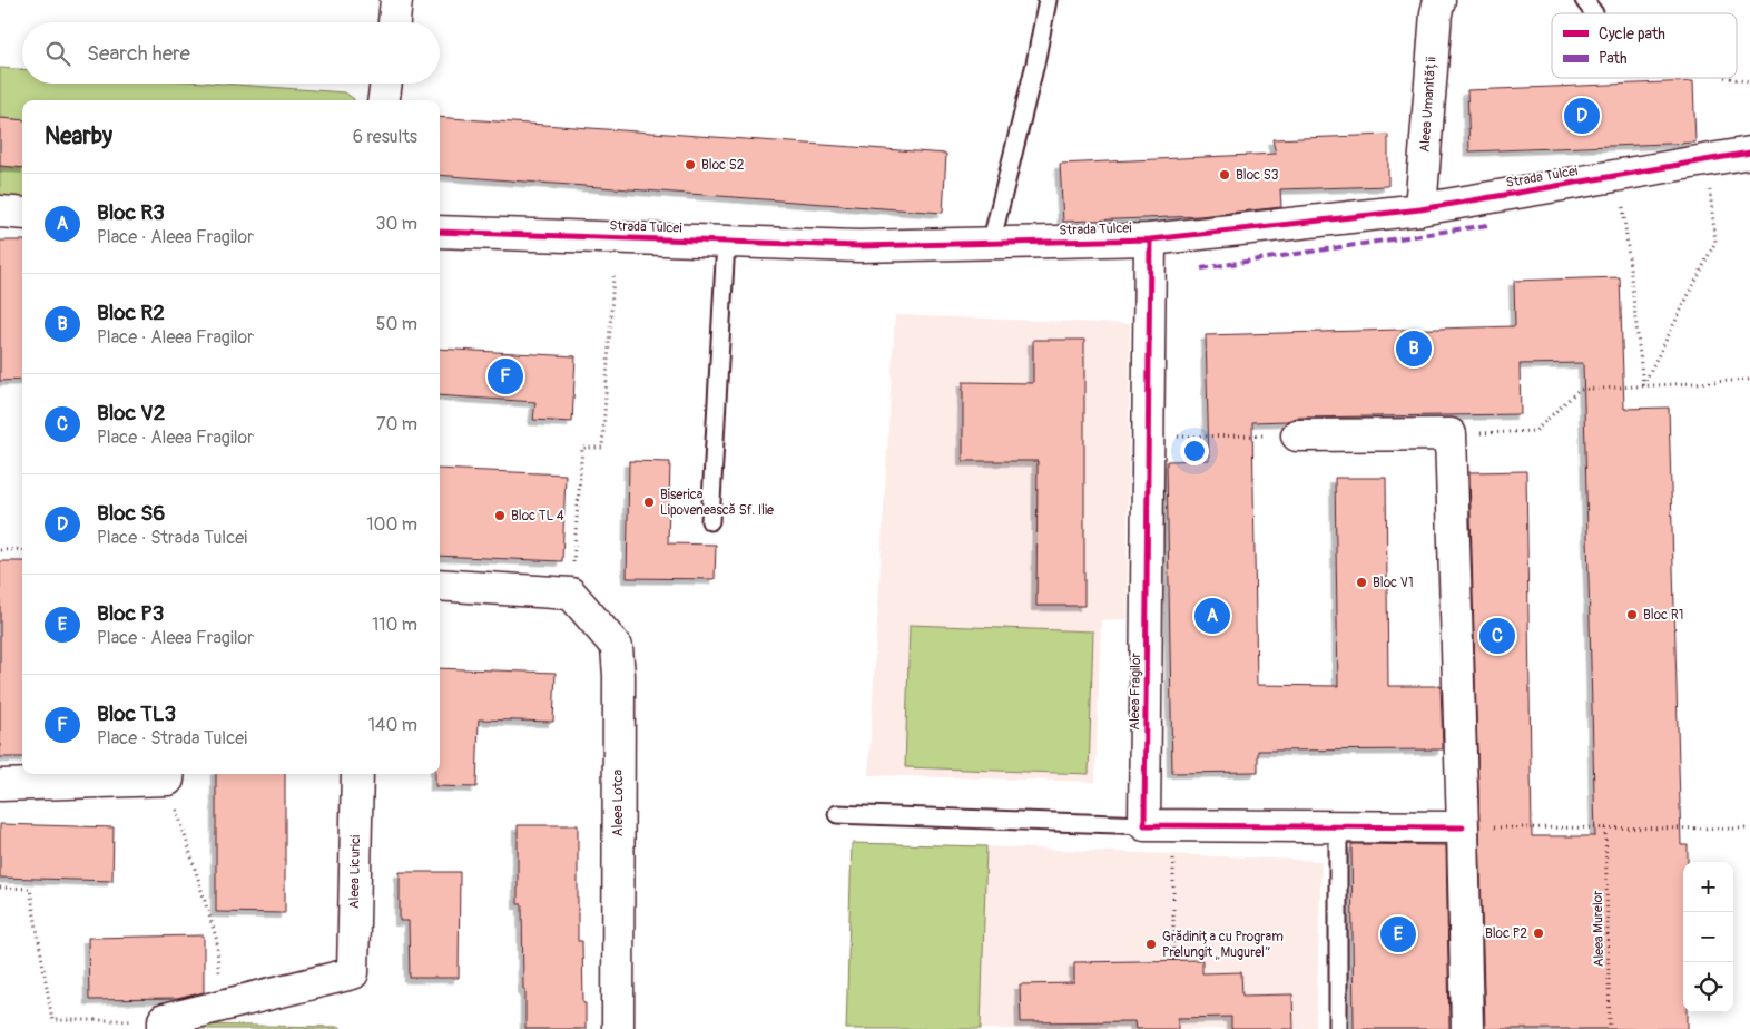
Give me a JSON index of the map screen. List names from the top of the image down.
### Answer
{
  "streets": {
    "street": [
      "Aleea Umanității",
      "Strada Tulcei",
      "Aleea Fragilor",
      "Aleea Lotca",
      "Aleea Licurici"
    ],
    "path": ["Aleea Murelor"]
  },
  "crossings": [
    ["Aleea Umanității", "Strada Tulcei"],
    ["Strada Tulcei", "Aleea Fragilor"]
  ],
  "places": [
    "Bloc S2",
    "Bloc S3",
    "Biserica Lipovenească Sf. Ilie",
    "Bloc TL 4",
    "Bloc V1",
    "Bloc R1",
    "Bloc P2",
    "Grădinița cu Program Prelungit „Mugurel”"
  ],
  "legend": ["Cycle path", "Path"],
  "page": {
    "search": "Search here",
    "pins": [
      "D",
      "B",
      "F",
      "A",
      "C",
      "E"
    ],
    "heading": ["Nearby", "6 results"],
    "list": [
      {
        "mark": "A",
        "name": "Bloc R3",
        "note": "Place · Aleea Fragilor",
        "value": "30 m"
      },
      {
        "mark": "B",
        "name": "Bloc R2",
        "note": "Place · Aleea Fragilor",
        "value": "50 m"
      },
      {
        "mark": "C",
        "name": "Bloc V2",
        "note": "Place · Aleea Fragilor",
        "value": "70 m"
      },
      {
        "mark": "D",
        "name": "Bloc S6",
        "note": "Place · Strada Tulcei",
        "value": "100 m"
      },
      {
        "mark": "E",
        "name": "Bloc P3",
        "note": "Place · Aleea Fragilor",
        "value": "110 m"
      },
      {
        "mark": "F",
        "name": "Bloc TL3",
        "note": "Place · Strada Tulcei",
        "value": "140 m"
      }
    ],
    "map_buttons": ["+", "−"]
  }
}
